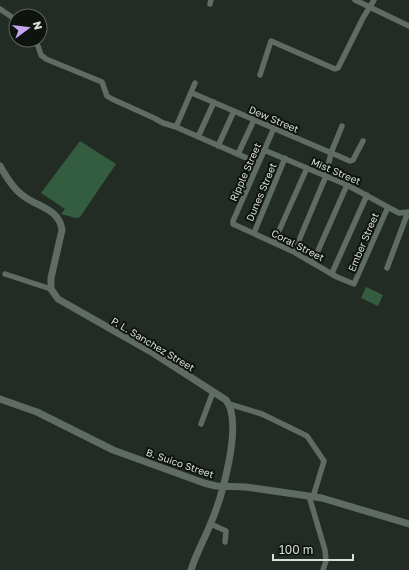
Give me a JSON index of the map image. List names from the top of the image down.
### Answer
{
  "streets": {
    "street": [
      "Dew Street",
      "Mist Street",
      "Ripple Street",
      "Dunes Street",
      "Ember Street",
      "Coral Street",
      "P. L. Sanchez Street",
      "B. Suico Street"
    ]
  },
  "crossings": [
    ["Dew Street", "Ripple Street"],
    ["Mist Street", "Ripple Street"],
    ["Mist Street", "Dunes Street"],
    ["Mist Street", "Ember Street"],
    ["Ripple Street", "Coral Street"],
    ["Dunes Street", "Coral Street"],
    ["Ember Street", "Coral Street"]
  ],
  "scale_bar": "100 m",
  "north": "right"
}
